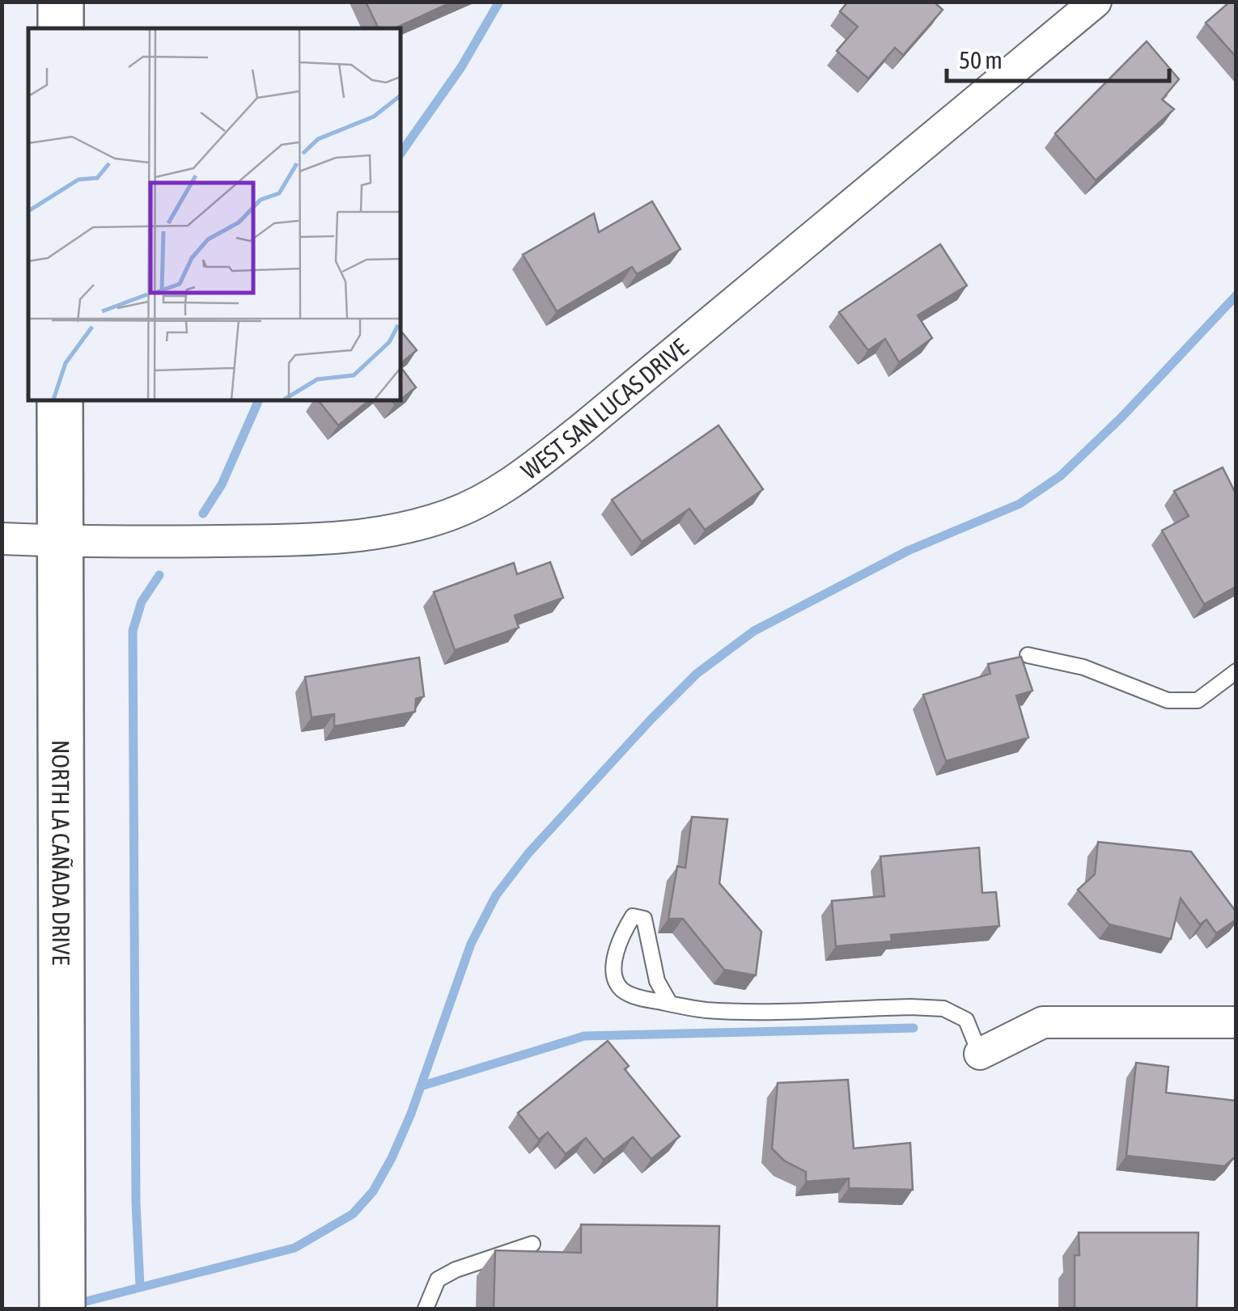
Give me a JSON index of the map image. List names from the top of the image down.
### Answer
{
  "streets": {
    "main road": ["NORTH LA CAÑADA DRIVE"],
    "street": ["WEST SAN LUCAS DRIVE"]
  },
  "crossings": [
    ["WEST SAN LUCAS DRIVE", "NORTH LA CAÑADA DRIVE"]
  ],
  "scale_bar": "50 m"
}
